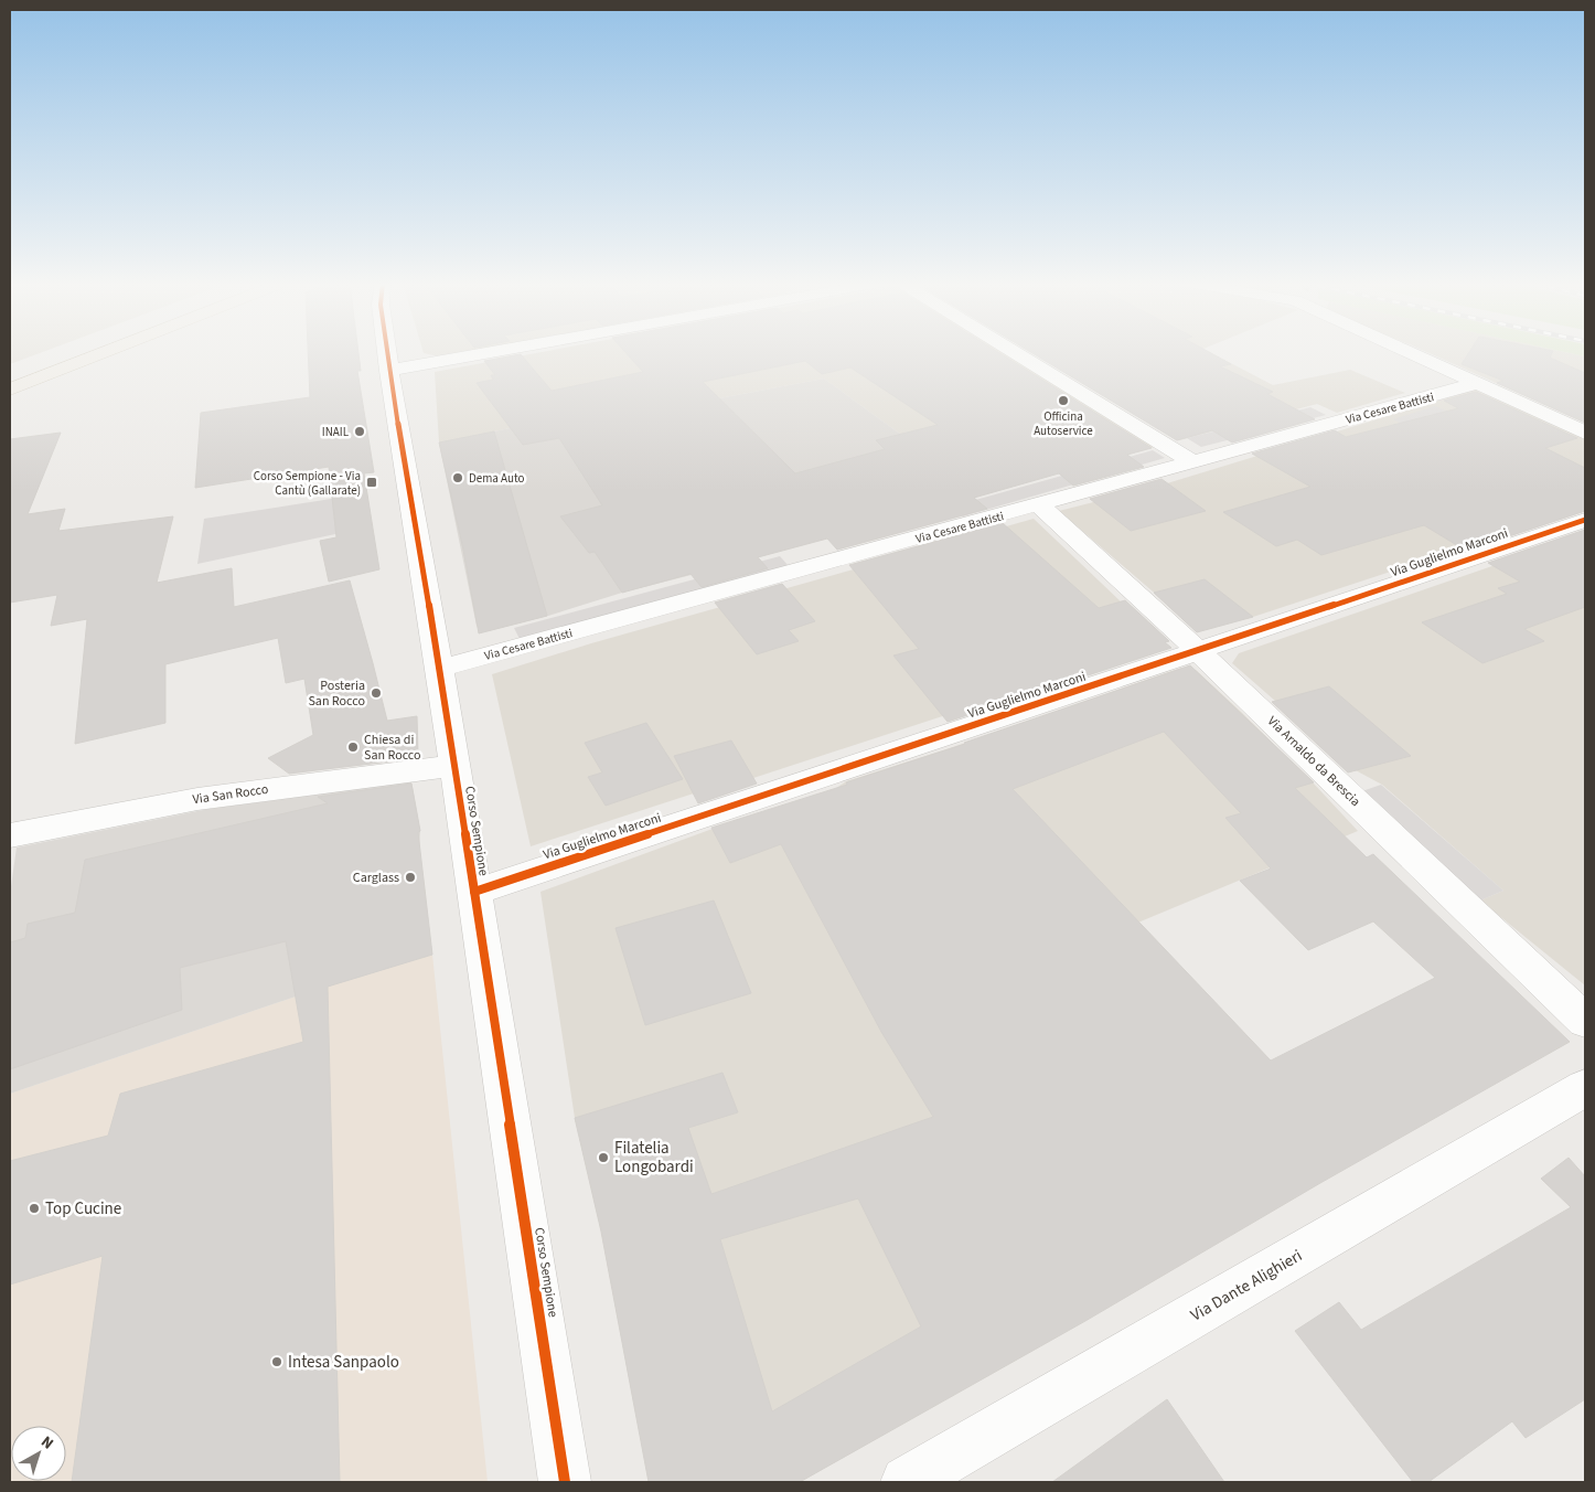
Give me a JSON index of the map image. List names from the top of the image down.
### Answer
{
  "streets": {
    "street": [
      "Via Cesare Battisti",
      "Via Guglielmo Marconi",
      "Via Arnaldo da Brescia",
      "Via San Rocco",
      "Corso Sempione",
      "Via Dante Alighieri"
    ]
  },
  "crossings": [
    ["Via Cesare Battisti", "Via Arnaldo da Brescia"],
    ["Via Cesare Battisti", "Corso Sempione"],
    ["Via Guglielmo Marconi", "Via Arnaldo da Brescia"],
    ["Via Guglielmo Marconi", "Corso Sempione"],
    ["Via San Rocco", "Corso Sempione"]
  ],
  "places": {
    "other": [
      "Officina Autoservice",
      "INAIL",
      "Dema Auto",
      "Posteria San Rocco",
      "Chiesa di San Rocco",
      "Carglass",
      "Filatelia Longobardi",
      "Top Cucine",
      "Intesa Sanpaolo"
    ],
    "transit": ["Corso Sempione - Via Cantù (Gallarate)"]
  },
  "north": "top right"
}
